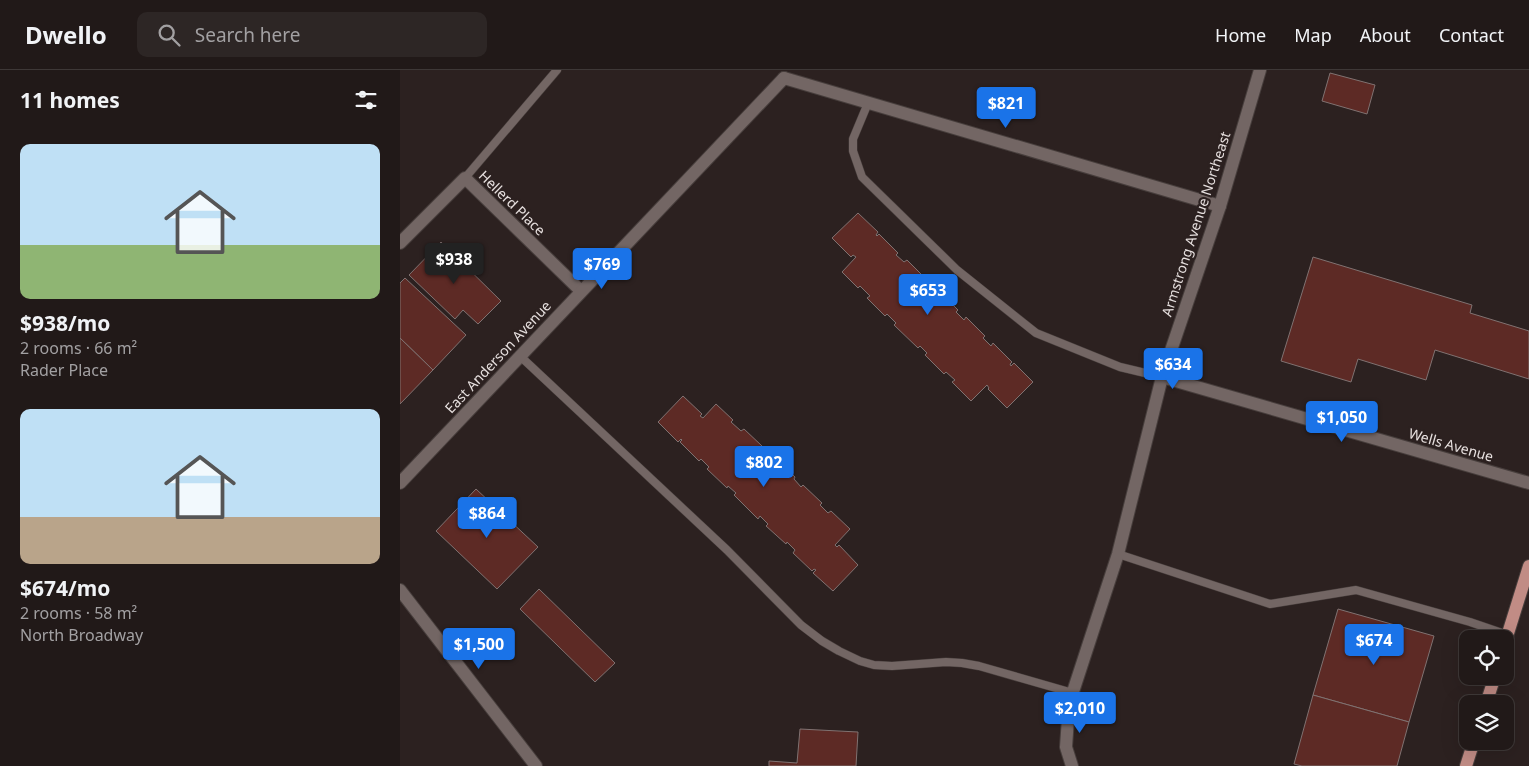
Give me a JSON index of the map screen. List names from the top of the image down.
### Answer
{
  "streets": {
    "street": [
      "Hellerd Place",
      "Armstrong Avenue Northeast",
      "East Anderson Avenue",
      "Wells Avenue"
    ]
  },
  "crossings": [
    ["Hellerd Place", "East Anderson Avenue"],
    ["Armstrong Avenue Northeast", "Wells Avenue"]
  ],
  "page": {
    "header": "Dwello",
    "search": "Search here",
    "nav": [
      "Home",
      "Map",
      "About",
      "Contact"
    ],
    "heading": "11 homes",
    "price": [
      "$821",
      "$938",
      "$769",
      "$653",
      "$634",
      "$1,050",
      "$802",
      "$864",
      "$674",
      "$1,500",
      "$2,010"
    ],
    "list": [
      {
        "name": "$938/mo",
        "note": "2 rooms · 66 m² · Rader Place"
      },
      {
        "name": "$674/mo",
        "note": "2 rooms · 58 m² · North Broadway"
      }
    ]
  }
}
